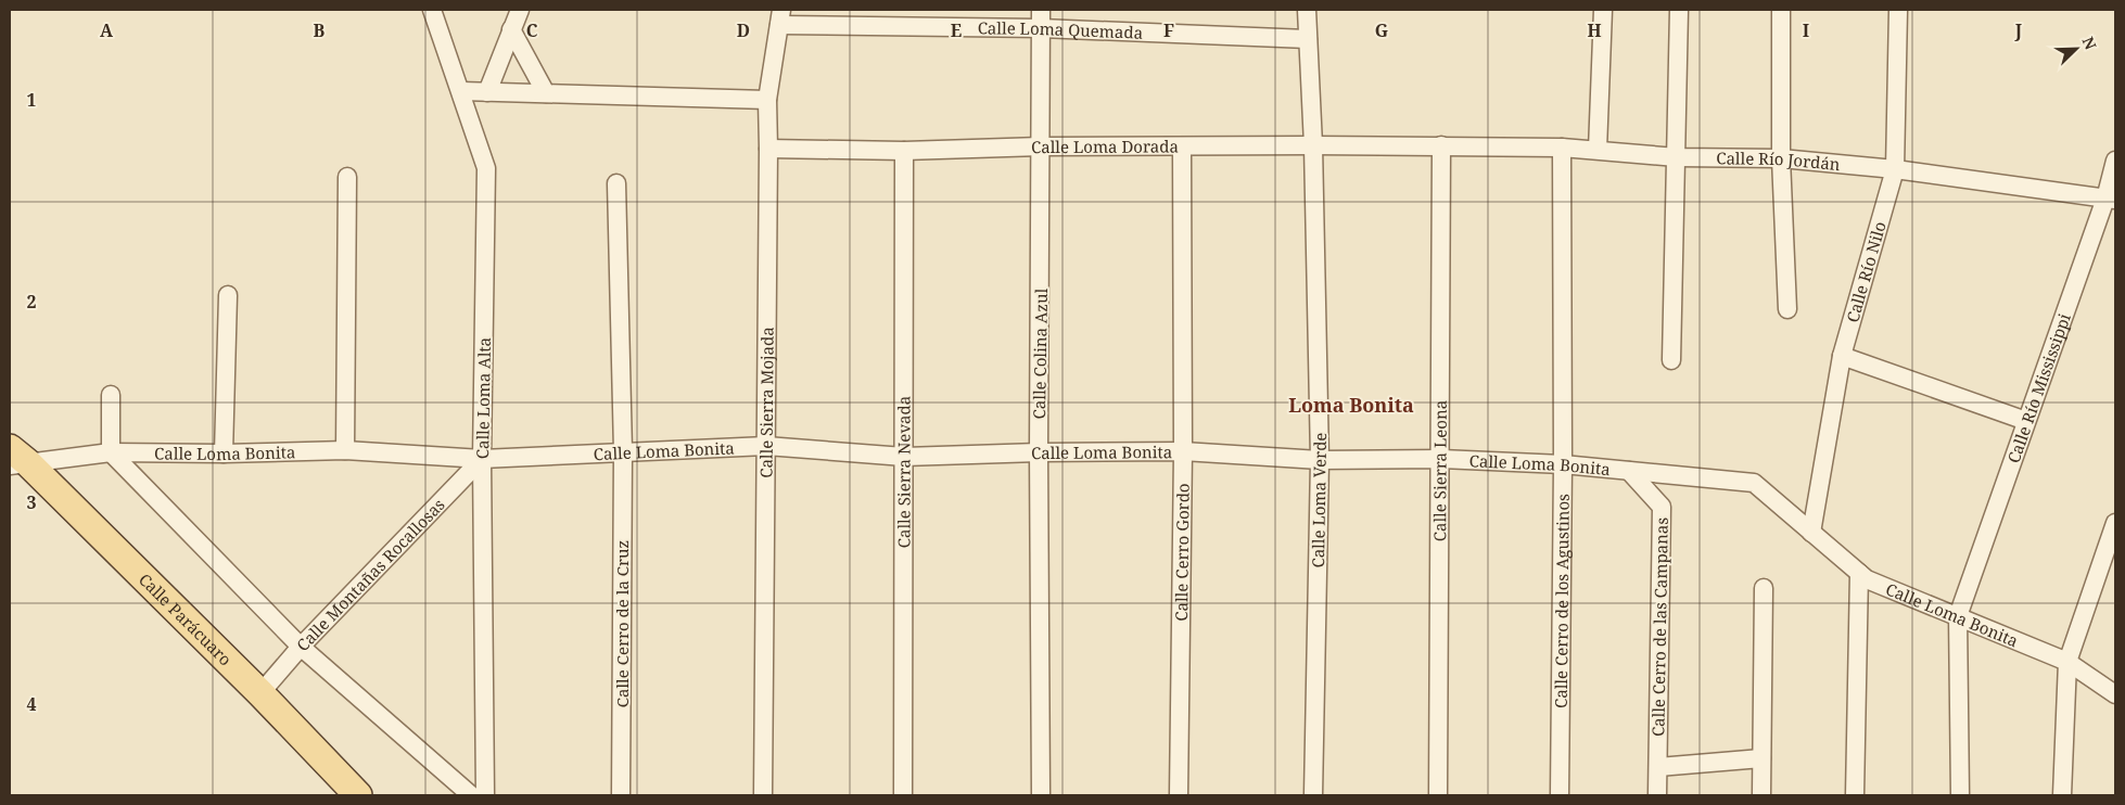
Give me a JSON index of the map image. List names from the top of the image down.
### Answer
{
  "streets": {
    "main road": ["Calle Parácuaro"],
    "street": [
      "Calle Loma Quemada",
      "Calle Loma Dorada",
      "Calle Río Jordán",
      "Calle Río Nilo",
      "Calle Colina Azul",
      "Calle Río Mississippi",
      "Calle Loma Alta",
      "Calle Sierra Mojada",
      "Calle Loma Bonita",
      "Calle Sierra Leona",
      "Calle Sierra Nevada",
      "Calle Loma Verde",
      "Calle Cerro Gordo",
      "Calle Montañas Rocallosas",
      "Calle Cerro de los Agustinos",
      "Calle Cerro de la Cruz",
      "Calle Cerro de las Campanas"
    ]
  },
  "crossings": [
    ["Calle Loma Quemada", "Calle Colina Azul"],
    ["Calle Loma Quemada", "Calle Sierra Mojada"],
    ["Calle Loma Quemada", "Calle Loma Verde"],
    ["Calle Loma Dorada", "Calle Río Jordán"],
    ["Calle Loma Dorada", "Calle Colina Azul"],
    ["Calle Loma Dorada", "Calle Sierra Mojada"],
    ["Calle Loma Dorada", "Calle Sierra Leona"],
    ["Calle Loma Dorada", "Calle Sierra Nevada"],
    ["Calle Loma Dorada", "Calle Loma Verde"],
    ["Calle Loma Dorada", "Calle Cerro Gordo"],
    ["Calle Río Jordán", "Calle Río Nilo"],
    ["Calle Río Jordán", "Calle Río Mississippi"],
    ["Calle Río Jordán", "Calle Sierra Leona"],
    ["Calle Río Jordán", "Calle Cerro de los Agustinos"],
    ["Calle Río Nilo", "Calle Loma Bonita"],
    ["Calle Colina Azul", "Calle Loma Bonita"],
    ["Calle Río Mississippi", "Calle Loma Bonita"],
    ["Calle Loma Alta", "Calle Loma Bonita"],
    ["Calle Loma Alta", "Calle Montañas Rocallosas"],
    ["Calle Sierra Mojada", "Calle Loma Bonita"],
    ["Calle Loma Bonita", "Calle Sierra Leona"],
    ["Calle Loma Bonita", "Calle Sierra Nevada"],
    ["Calle Loma Bonita", "Calle Loma Verde"],
    ["Calle Loma Bonita", "Calle Cerro Gordo"],
    ["Calle Loma Bonita", "Calle Montañas Rocallosas"],
    ["Calle Loma Bonita", "Calle Cerro de los Agustinos"],
    ["Calle Loma Bonita", "Calle Parácuaro"],
    ["Calle Loma Bonita", "Calle Cerro de la Cruz"],
    ["Calle Loma Bonita", "Calle Cerro de las Campanas"],
    ["Calle Montañas Rocallosas", "Calle Parácuaro"]
  ],
  "districts": ["Loma Bonita"],
  "north": "top right",
  "grid": {
    "columns": [
      "A",
      "B",
      "C",
      "D",
      "E",
      "F",
      "G",
      "H",
      "I",
      "J"
    ],
    "rows": [
      "1",
      "2",
      "3",
      "4"
    ]
  }
}
